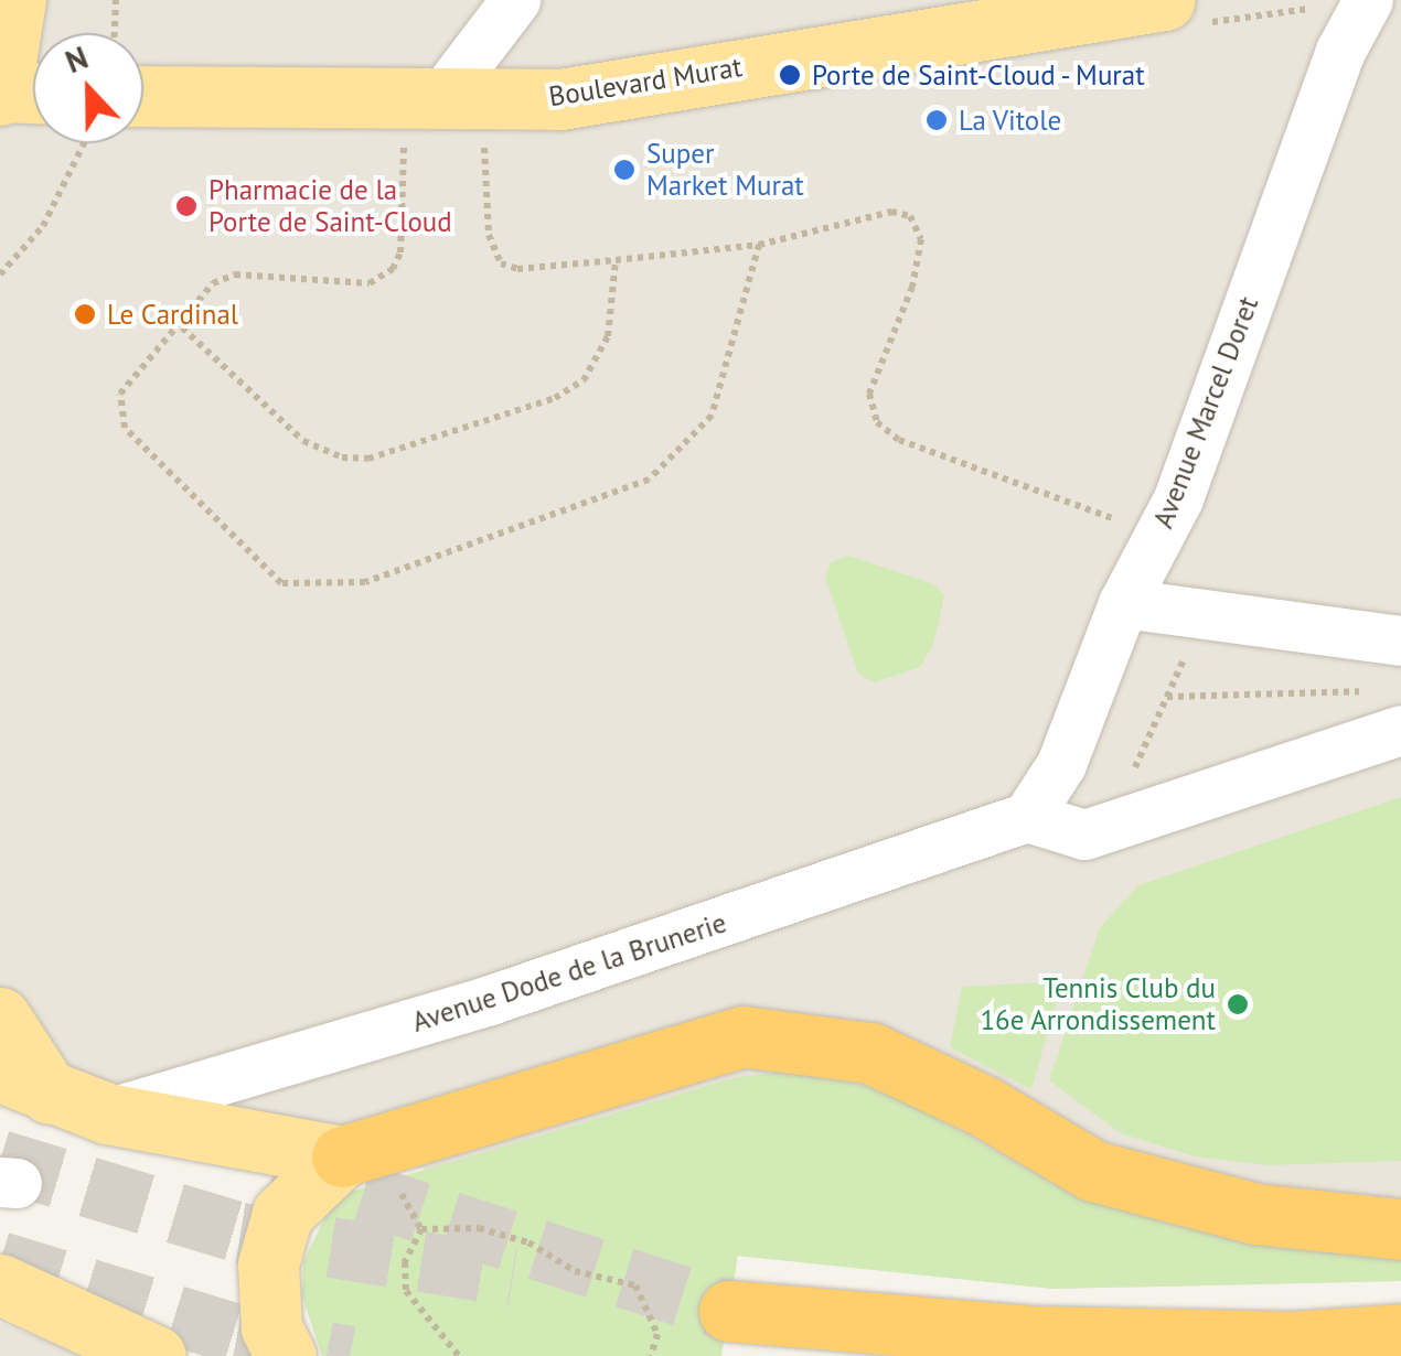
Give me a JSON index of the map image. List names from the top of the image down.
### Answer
{
  "streets": {
    "main road": ["Boulevard Murat"],
    "street": ["Avenue Marcel Doret", "Avenue Dode de la Brunerie"]
  },
  "crossings": [
    ["Avenue Marcel Doret", "Avenue Dode de la Brunerie"]
  ],
  "places": [
    "Porte de Saint-Cloud - Murat",
    "La Vitole",
    "Super Market Murat",
    "Pharmacie de la Porte de Saint-Cloud",
    "Le Cardinal",
    "Tennis Club du 16e Arrondissement"
  ],
  "north": "top"
}
